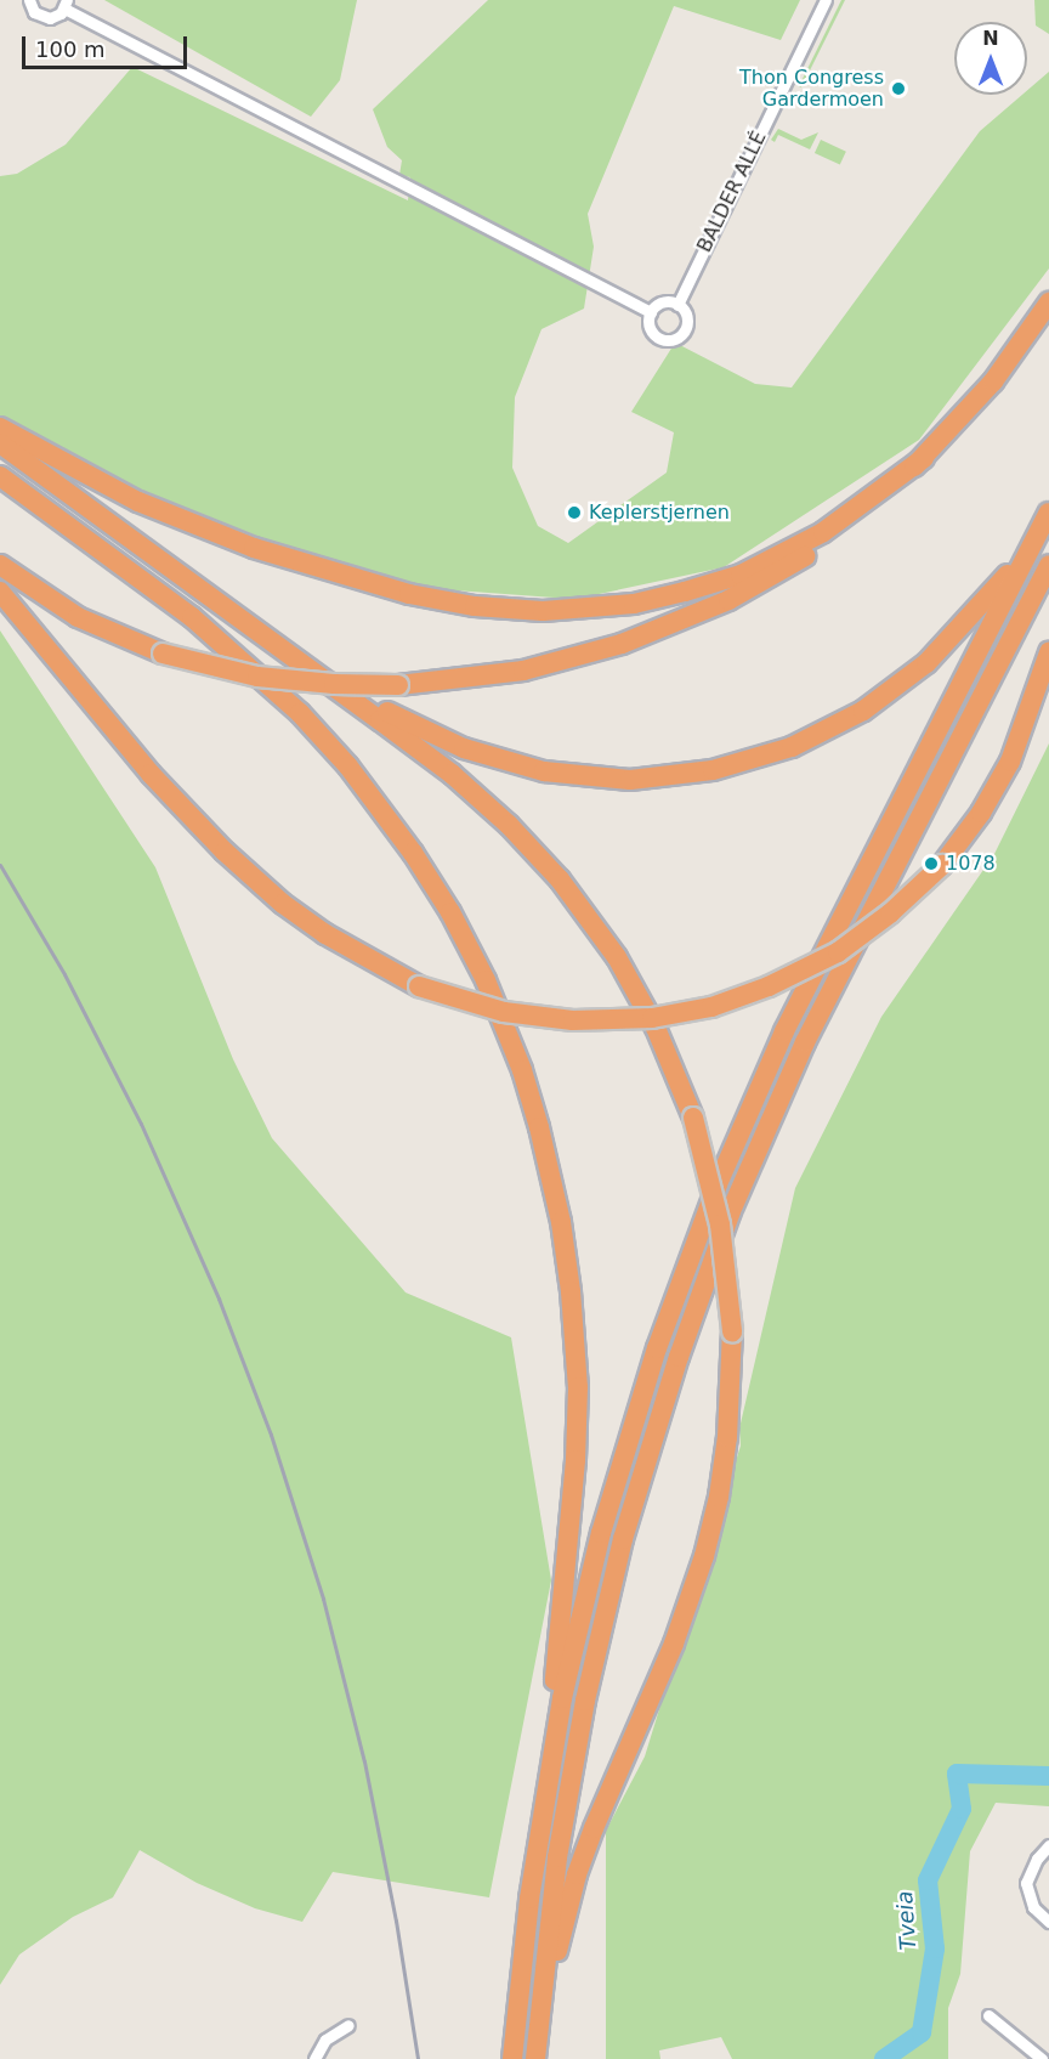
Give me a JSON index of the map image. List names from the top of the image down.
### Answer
{
  "streets": {
    "street": ["BALDER ALLÉ"]
  },
  "water": ["Tveia"],
  "places": ["Thon Congress Gardermoen", "Keplerstjernen", "1078"],
  "scale_bar": "100 m",
  "north": "top"
}
